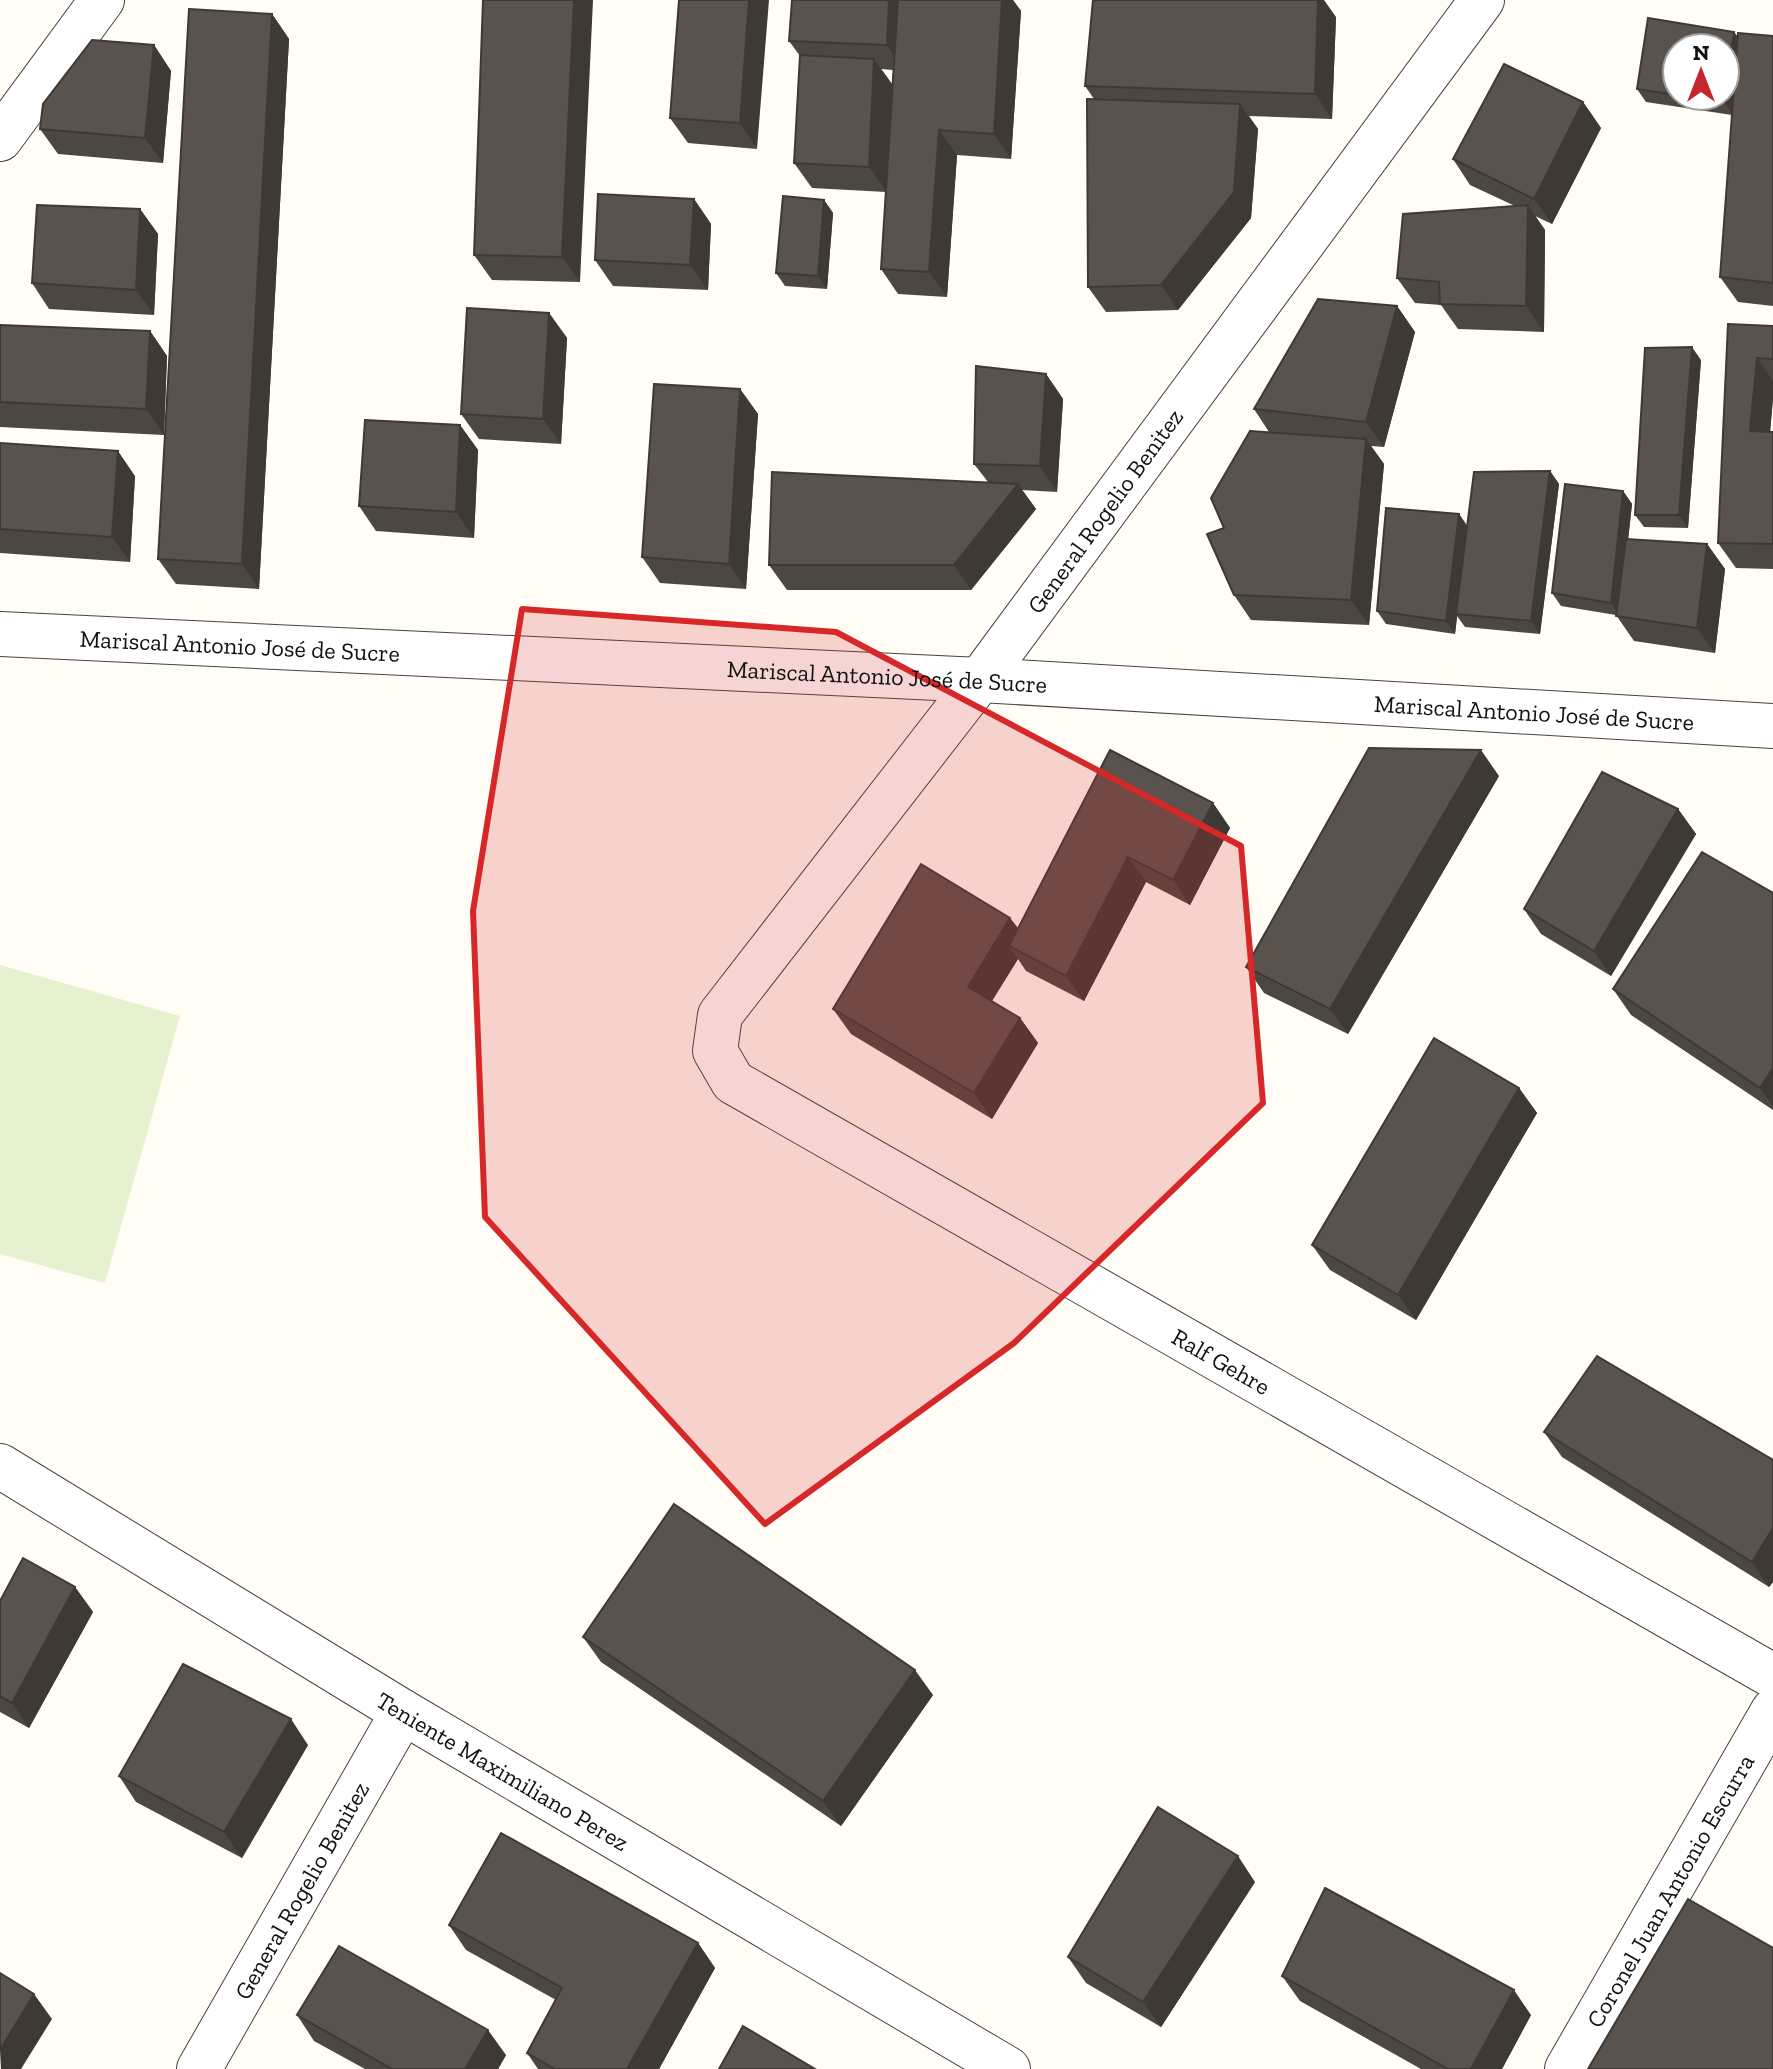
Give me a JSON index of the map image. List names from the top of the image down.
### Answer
{
  "streets": {
    "street": [
      "General Rogelio Benitez",
      "Mariscal Antonio José de Sucre",
      "Ralf Gehre",
      "Teniente Maximiliano Perez",
      "Coronel Juan Antonio Escurra"
    ]
  },
  "crossings": [
    ["General Rogelio Benitez", "Mariscal Antonio José de Sucre"],
    ["General Rogelio Benitez", "Ralf Gehre"],
    ["General Rogelio Benitez", "Teniente Maximiliano Perez"]
  ],
  "north": "top"
}
